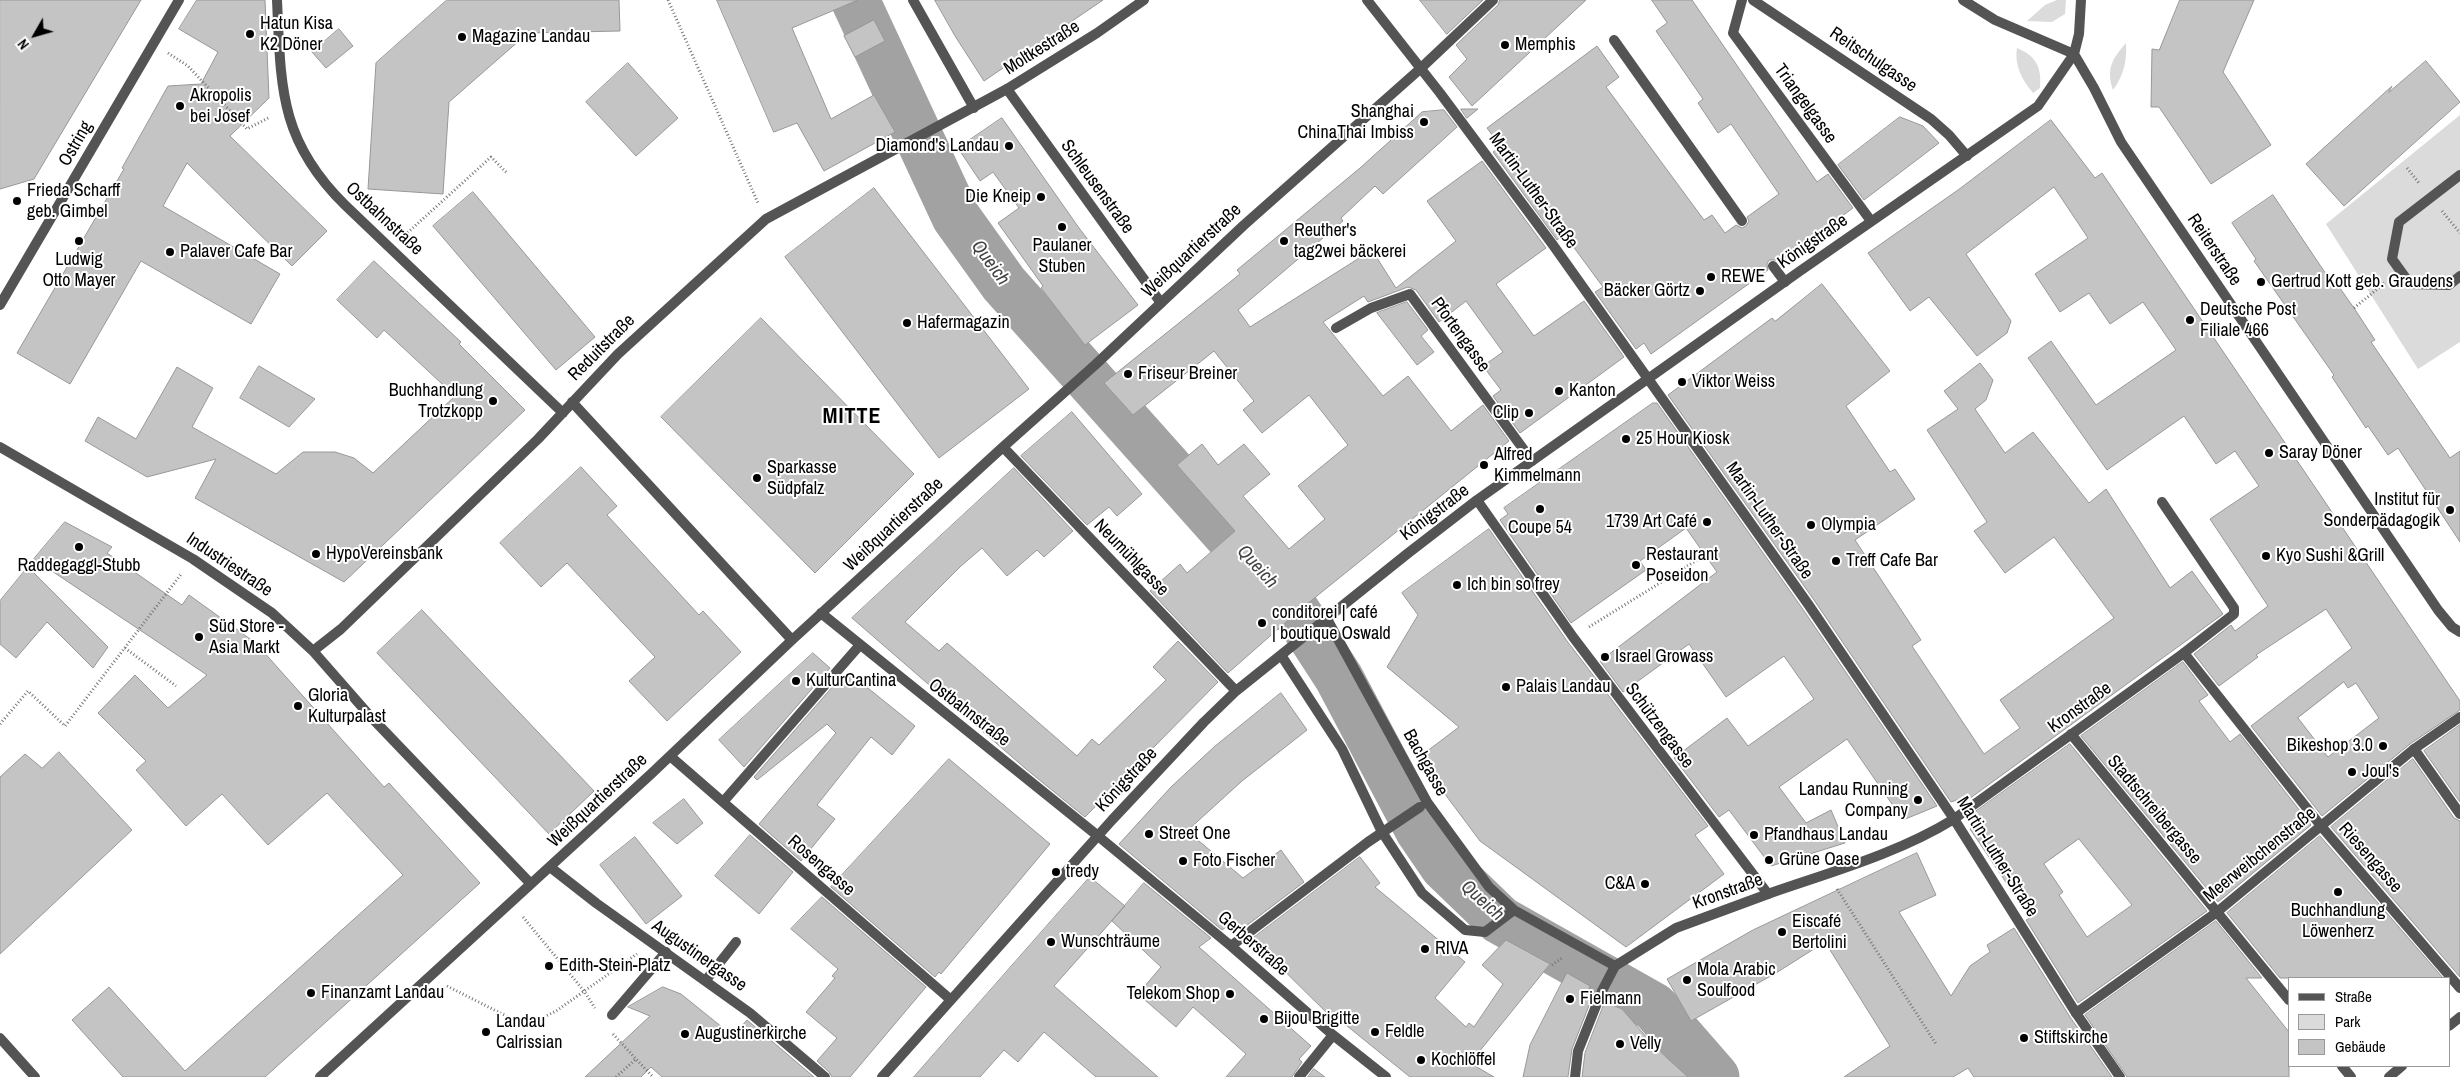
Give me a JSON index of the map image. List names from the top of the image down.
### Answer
{
  "streets": {
    "street": [
      "Moltkestraße",
      "Reitschulgasse",
      "Triangelgasse",
      "Ostring",
      "Schleusenstraße",
      "Martin-Luther-Straße",
      "Ostbahnstraße",
      "Königstraße",
      "Reiterstraße",
      "Weißquartierstraße",
      "Pfortengasse",
      "Reduitstraße",
      "Neumühlgasse",
      "Industriestraße",
      "Kronstraße",
      "Schützengasse",
      "Bachgasse",
      "Stadtschreibergasse",
      "Meerweibchenstraße",
      "Riesengasse",
      "Rosengasse",
      "Gerberstraße",
      "Augustinergasse"
    ]
  },
  "crossings": [
    ["Moltkestraße", "Schleusenstraße"],
    ["Moltkestraße", "Reduitstraße"],
    ["Reitschulgasse", "Königstraße"],
    ["Triangelgasse", "Königstraße"],
    ["Schleusenstraße", "Weißquartierstraße"],
    ["Martin-Luther-Straße", "Königstraße"],
    ["Martin-Luther-Straße", "Weißquartierstraße"],
    ["Martin-Luther-Straße", "Kronstraße"],
    ["Martin-Luther-Straße", "Meerweibchenstraße"],
    ["Ostbahnstraße", "Königstraße"],
    ["Ostbahnstraße", "Weißquartierstraße"],
    ["Ostbahnstraße", "Reduitstraße"],
    ["Ostbahnstraße", "Gerberstraße"],
    ["Königstraße", "Reiterstraße"],
    ["Königstraße", "Pfortengasse"],
    ["Königstraße", "Neumühlgasse"],
    ["Königstraße", "Schützengasse"],
    ["Königstraße", "Bachgasse"],
    ["Königstraße", "Rosengasse"],
    ["Königstraße", "Gerberstraße"],
    ["Weißquartierstraße", "Neumühlgasse"],
    ["Weißquartierstraße", "Industriestraße"],
    ["Weißquartierstraße", "Rosengasse"],
    ["Weißquartierstraße", "Augustinergasse"],
    ["Reduitstraße", "Industriestraße"],
    ["Kronstraße", "Schützengasse"],
    ["Kronstraße", "Bachgasse"],
    ["Kronstraße", "Stadtschreibergasse"],
    ["Kronstraße", "Riesengasse"],
    ["Bachgasse", "Gerberstraße"],
    ["Stadtschreibergasse", "Meerweibchenstraße"],
    ["Meerweibchenstraße", "Riesengasse"]
  ],
  "districts": ["MITTE"],
  "water": ["Queich"],
  "places": [
    "Hatun Kisa K2 Döner",
    "Magazine Landau",
    "Memphis",
    "Akropolis bei Josef",
    "Shanghai ChinaThai Imbiss",
    "Diamond's Landau",
    "Die Kneip",
    "Frieda Scharff geb. Gimbel",
    "Paulaner Stuben",
    "Ludwig Otto Mayer",
    "Reuther's tag2wei bäckerei",
    "Palaver Cafe Bar",
    "REWE",
    "Gertrud Kott geb. Graudens",
    "Bäcker Görtz",
    "Deutsche Post Filiale 466",
    "Hafermagazin",
    "Friseur Breiner",
    "Viktor Weiss",
    "Kanton",
    "Buchhandlung Trotzkopp",
    "Clip",
    "25 Hour Kiosk",
    "Saray Döner",
    "Alfred Kimmelmann",
    "Sparkasse Südpfalz",
    "Coupe 54",
    "Institut für Sonderpädagogik",
    "1739 Art Café",
    "Olympia",
    "Raddegaggl-Stubb",
    "HypoVereinsbank",
    "Kyo Sushi &Grill",
    "Treff Cafe Bar",
    "Restaurant Poseidon",
    "Ich bin so frey",
    "conditorei | café | boutique Oswald",
    "Süd Store - Asia Markt",
    "Israel Growass",
    "KulturCantina",
    "Palais Landau",
    "Gloria Kulturpalast",
    "Bikeshop 3.0",
    "Joul's",
    "Landau Running Company",
    "Street One",
    "Pfandhaus Landau",
    "Grüne Oase",
    "Foto Fischer",
    "tredy",
    "C&A",
    "Buchhandlung Löwenherz",
    "Eiscafé Bertolini",
    "Wunschträume",
    "RIVA",
    "Edith-Stein-Platz",
    "Mola Arabic Soulfood",
    "Finanzamt Landau",
    "Telekom Shop",
    "Fielmann",
    "Bijou Brigitte",
    "Landau Calrissian",
    "Feldle",
    "Augustinerkirche",
    "Stiftskirche",
    "Velly",
    "Kochlöffel"
  ],
  "legend": ["Straße", "Park", "Gebäude"],
  "north": "bottom left"
}
